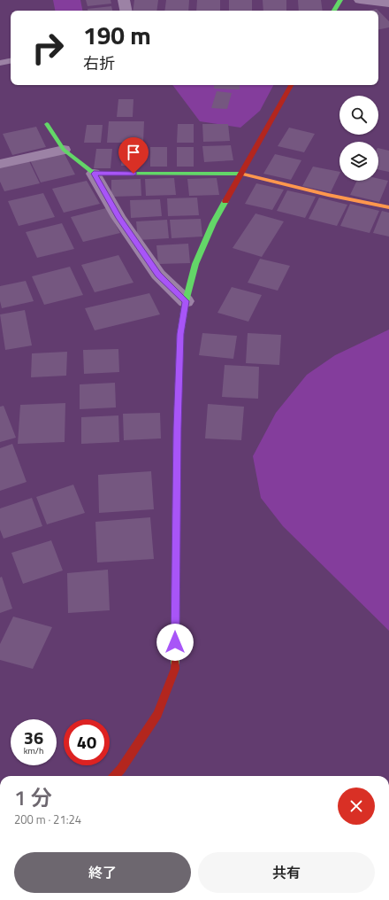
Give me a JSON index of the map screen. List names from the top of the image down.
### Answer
{
  "page": {
    "turn": ["190 m", "右折"],
    "speed": "36 km/h",
    "limit": "40",
    "heading": ["1 分", "200 m · 21:24"],
    "buttons": ["終了", "共有"]
  }
}
